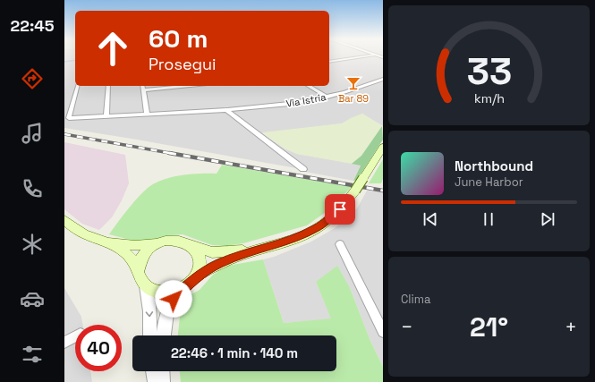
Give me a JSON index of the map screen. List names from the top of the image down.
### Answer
{
  "streets": {
    "street": ["Via Istria"]
  },
  "places": {
    "bar": ["Bar 89"]
  },
  "page": {
    "tabs": "22:45",
    "turn": ["60 m", "Prosegui"],
    "song": ["Northbound", "June Harbor"],
    "tile": "Clima",
    "heat": ["−", "21°", "+"],
    "limit": "40",
    "trip": "22:46 · 1 min · 140 m",
    "gauge": ["33", "km/h"]
  }
}
